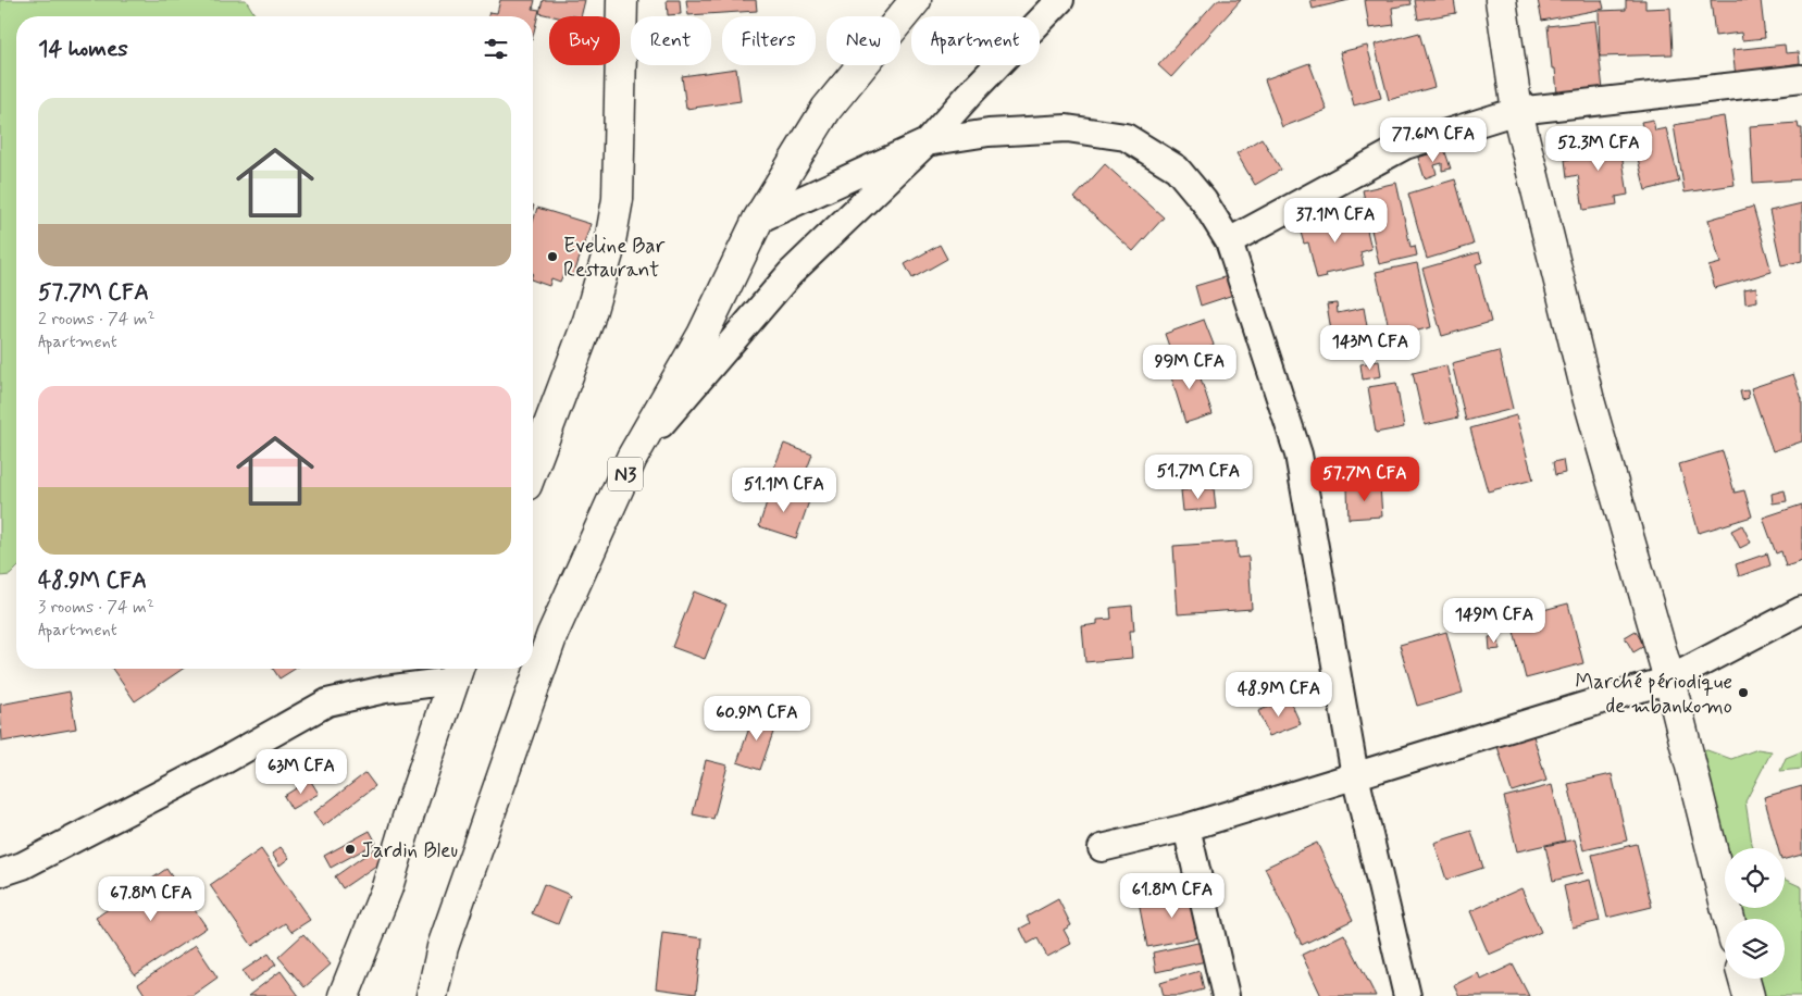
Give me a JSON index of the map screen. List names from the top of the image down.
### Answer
{
  "streets": {
    "main road": ["N3"]
  },
  "places": ["Eveline Bar Restaurant", "Marché périodique de mbankomo", "Jardin Bleu"],
  "page": {
    "chip": [
      "Buy",
      "Rent",
      "Filters",
      "New",
      "Apartment"
    ],
    "heading": "14 homes",
    "list": [
      {
        "name": "57.7M CFA",
        "note": "2 rooms · 74 m² · Apartment"
      },
      {
        "name": "48.9M CFA",
        "note": "3 rooms · 74 m² · Apartment"
      }
    ],
    "price": [
      "77.6M CFA",
      "52.3M CFA",
      "37.1M CFA",
      "143M CFA",
      "99M CFA",
      "51.7M CFA",
      "57.7M CFA",
      "51.1M CFA",
      "149M CFA",
      "48.9M CFA",
      "60.9M CFA",
      "63M CFA",
      "61.8M CFA",
      "67.8M CFA"
    ]
  }
}
